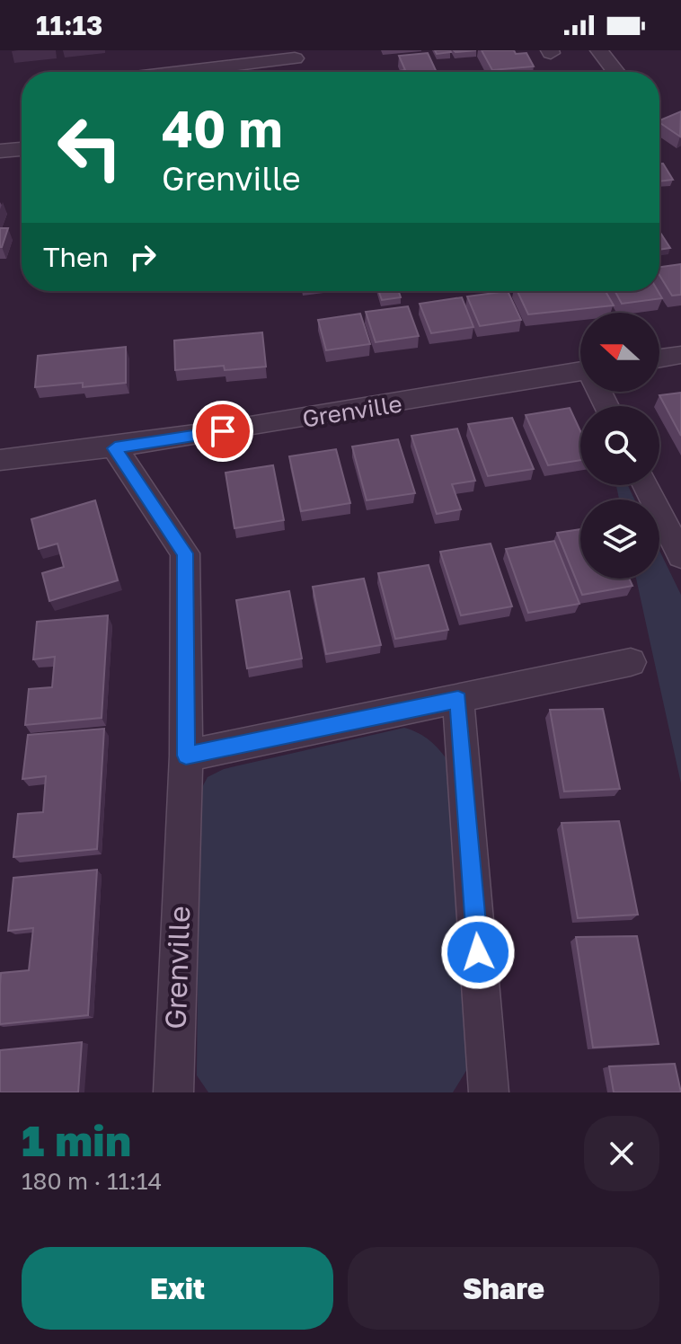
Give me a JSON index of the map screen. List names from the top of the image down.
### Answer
{
  "streets": {
    "street": ["Grenville"]
  },
  "north": "left",
  "page": {
    "status": "11:13",
    "turn": ["40 m", "Grenville"],
    "then": "Then",
    "heading": ["1 min", "180 m · 11:14"],
    "buttons": ["Exit", "Share"]
  }
}
